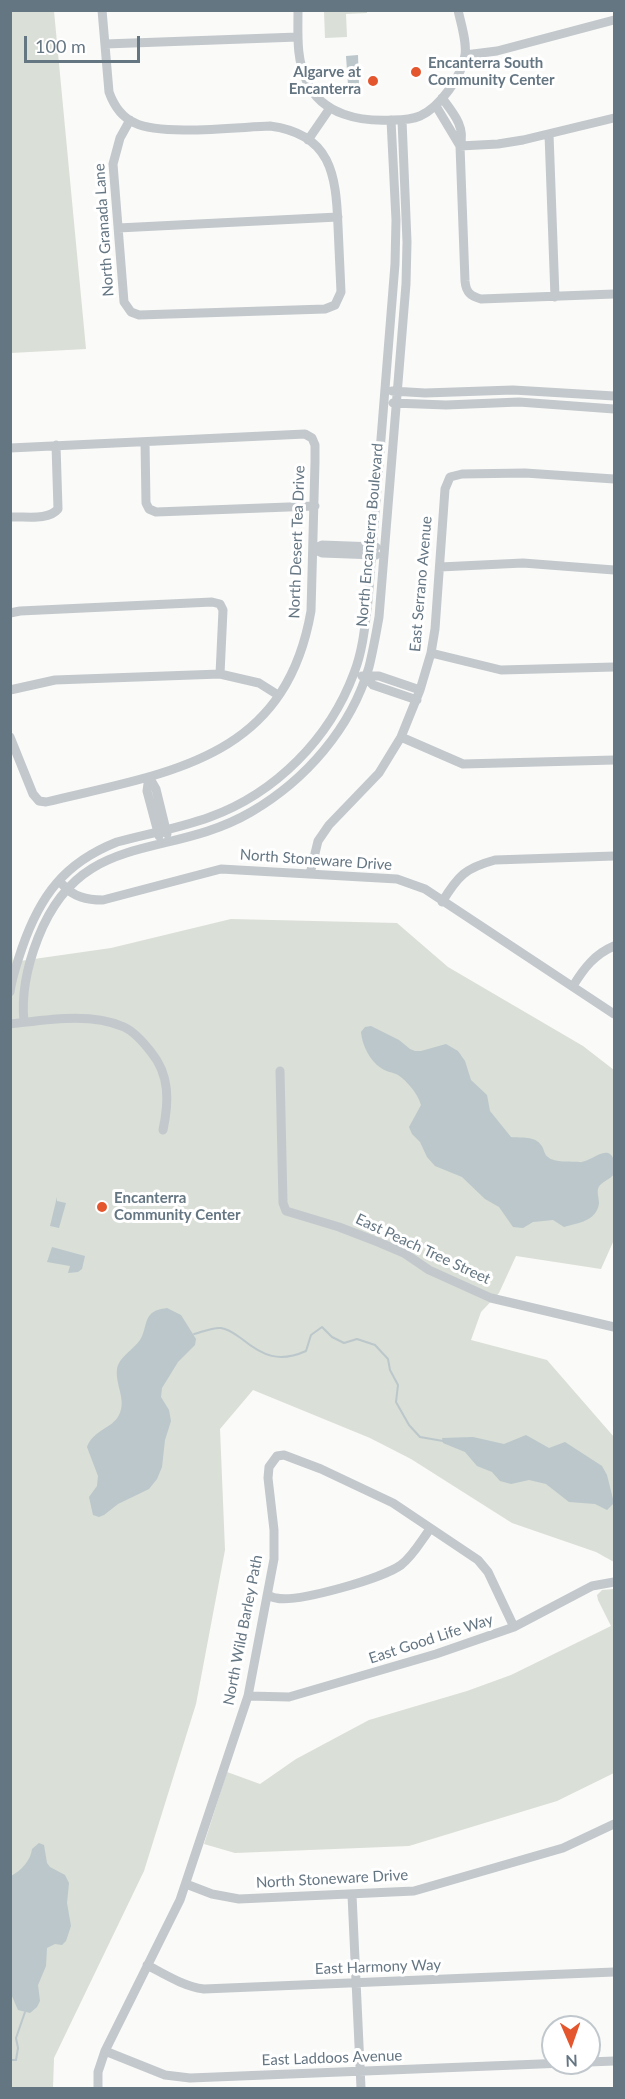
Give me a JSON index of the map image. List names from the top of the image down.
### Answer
{
  "streets": {
    "street": [
      "North Granada Lane",
      "North Encanterra Boulevard",
      "North Desert Tea Drive",
      "East Serrano Avenue",
      "North Stoneware Drive",
      "East Peach Tree Street",
      "North Wild Barley Path",
      "East Good Life Way",
      "East Harmony Way",
      "East Laddoos Avenue"
    ]
  },
  "crossings": [
    ["North Encanterra Boulevard", "North Stoneware Drive"],
    ["East Serrano Avenue", "North Stoneware Drive"],
    ["North Stoneware Drive", "North Wild Barley Path"],
    ["North Wild Barley Path", "East Good Life Way"],
    ["North Wild Barley Path", "East Harmony Way"],
    ["North Wild Barley Path", "East Laddoos Avenue"]
  ],
  "places": ["Encanterra South Community Center", "Algarve at Encanterra", "Encanterra Community Center"],
  "scale_bar": "100 m",
  "north": "bottom"
}
